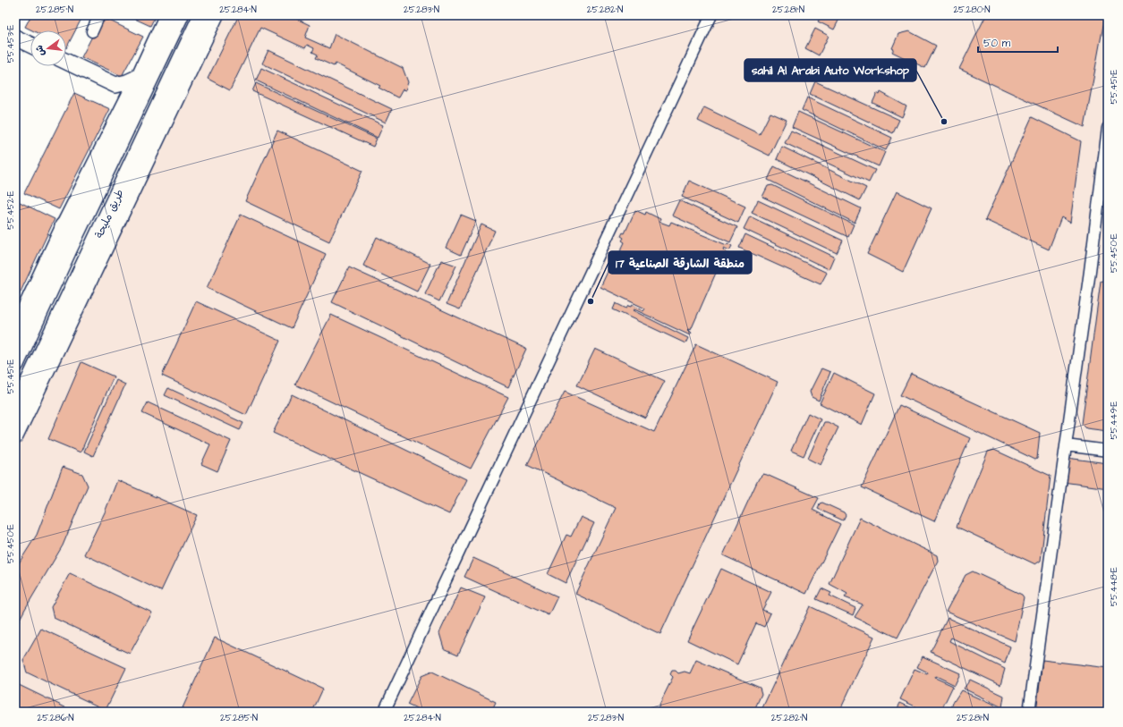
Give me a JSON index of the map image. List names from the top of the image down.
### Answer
{
  "streets": {
    "main road": ["طريق مليحة"]
  },
  "places": ["sahil Al Arabi Auto Workshop", "منطقة الشارقة الصناعية 17"],
  "scale_bar": "50 m",
  "north": "left",
  "coordinates": [
    "25.285°N",
    "25.284°N",
    "25.283°N",
    "25.282°N",
    "25.281°N",
    "25.280°N",
    "55.453°E",
    "55.451°E",
    "55.452°E",
    "55.450°E",
    "55.449°E",
    "55.448°E",
    "25.286°N"
  ]
}
